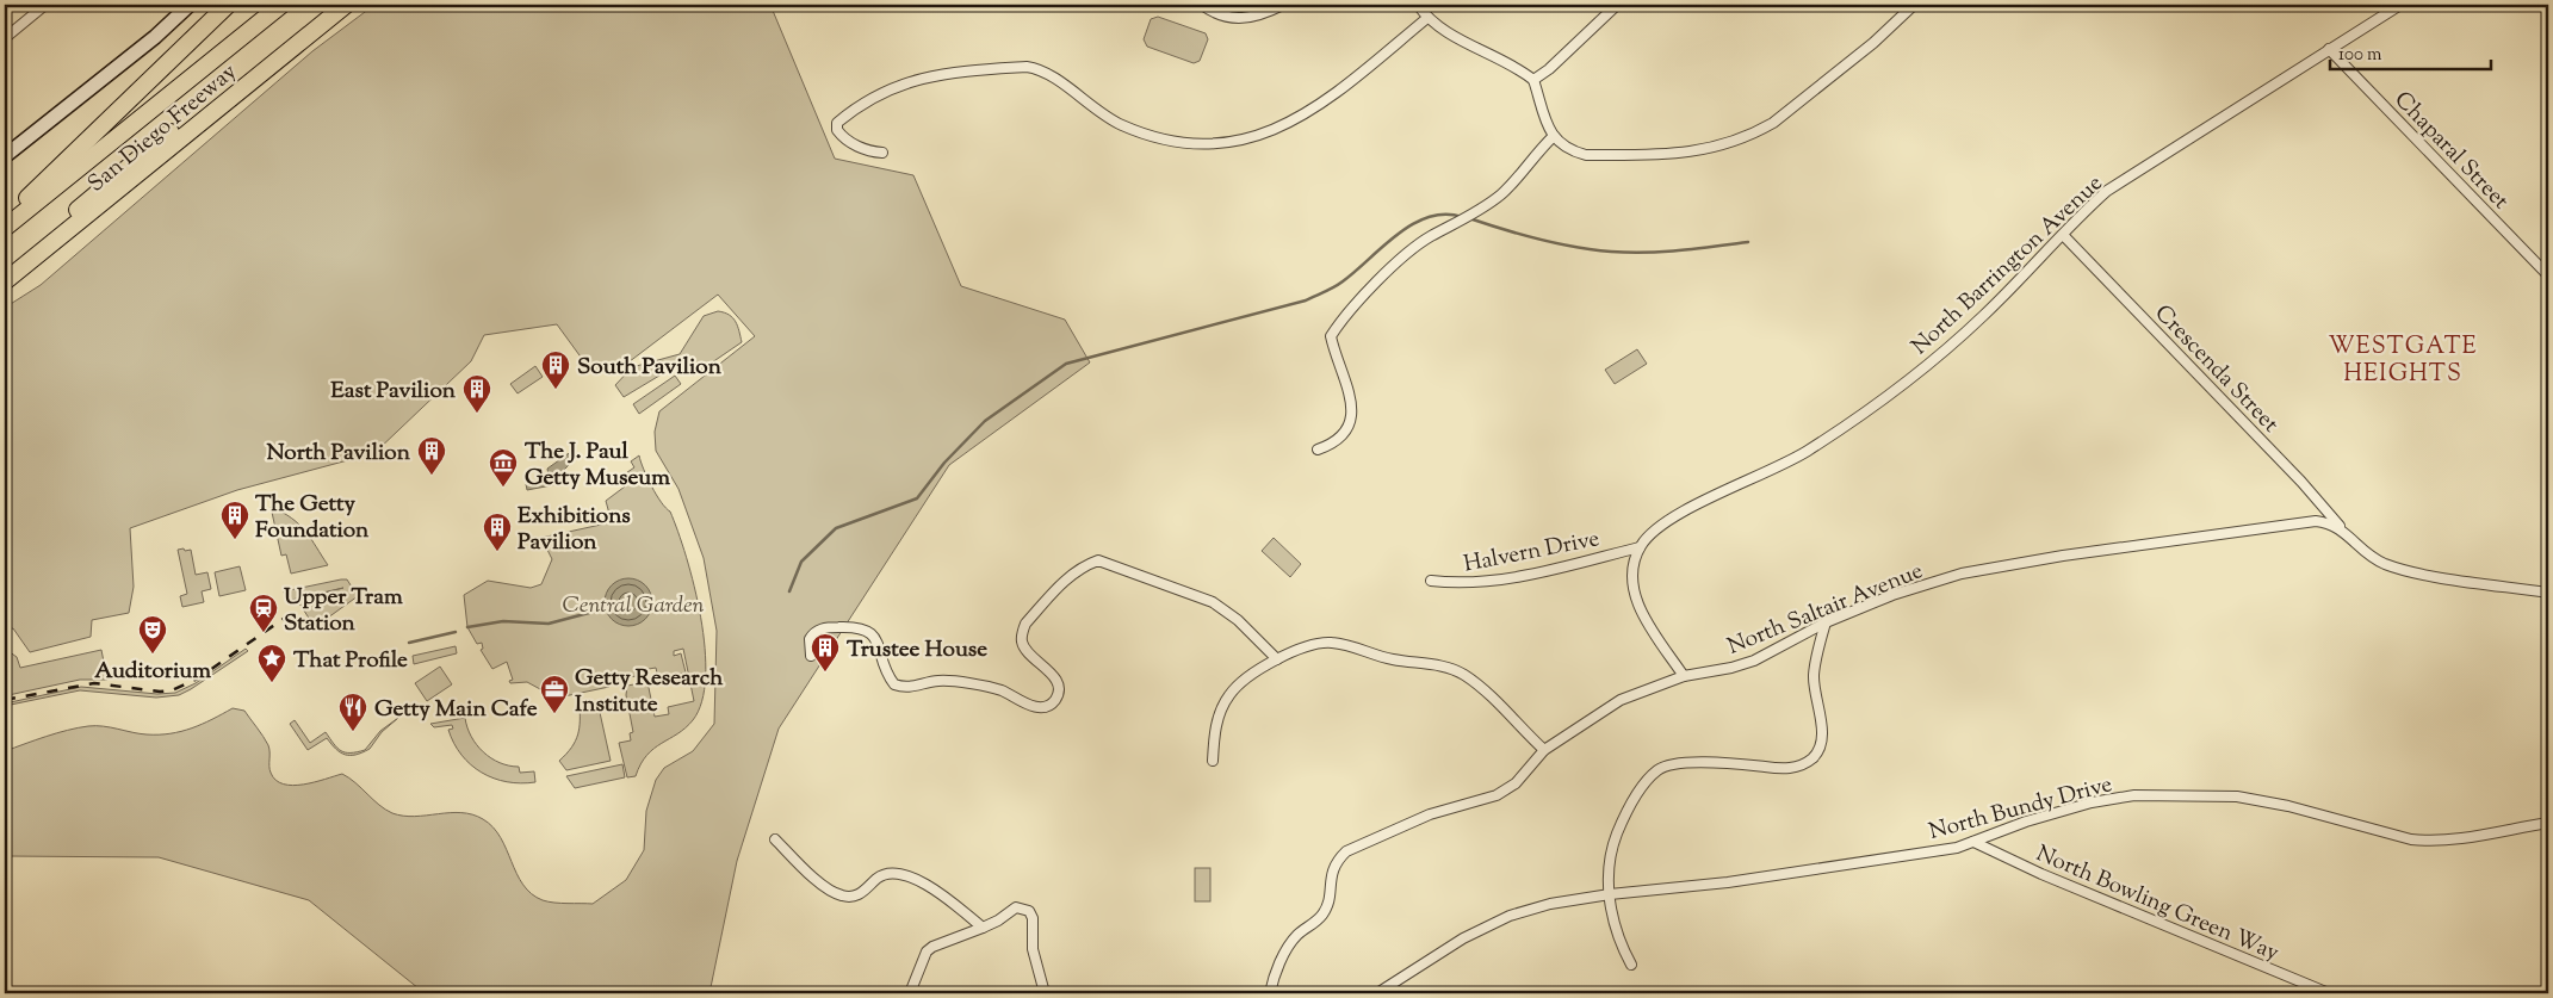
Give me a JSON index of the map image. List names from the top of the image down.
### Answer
{
  "streets": {
    "highway": ["San Diego Freeway"],
    "street": [
      "Chaparal Street",
      "North Barrington Avenue",
      "Crescenda Street",
      "Halvern Drive",
      "North Saltair Avenue",
      "North Bundy Drive",
      "North Bowling Green Way"
    ]
  },
  "crossings": [
    ["Chaparal Street", "North Barrington Avenue"],
    ["North Barrington Avenue", "Crescenda Street"],
    ["North Barrington Avenue", "Halvern Drive"],
    ["Crescenda Street", "North Saltair Avenue"],
    ["North Bundy Drive", "North Bowling Green Way"]
  ],
  "districts": ["WESTGATE HEIGHTS"],
  "parks": ["Central Garden"],
  "places": {
    "building": [
      "South Pavilion",
      "East Pavilion",
      "North Pavilion",
      "The Getty Foundation",
      "Exhibitions Pavilion",
      "Trustee House"
    ],
    "museum": ["The J. Paul Getty Museum"],
    "station": ["Upper Tram Station"],
    "theatre": ["Auditorium"],
    "place": ["That Profile"],
    "office": ["Getty Research Institute"],
    "restaurant": ["Getty Main Cafe"]
  },
  "scale_bar": "100 m"
}
